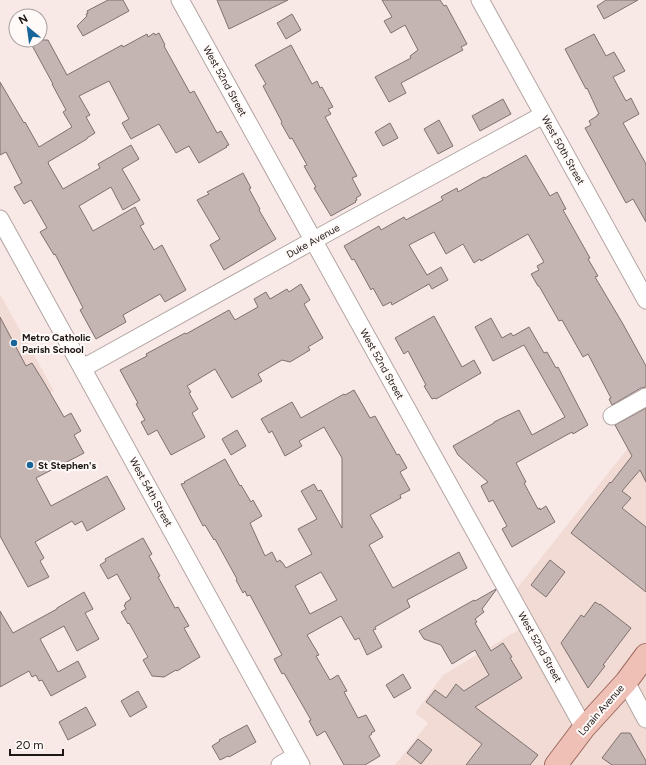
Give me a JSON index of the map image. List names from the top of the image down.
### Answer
{
  "streets": {
    "main road": ["Lorain Avenue"],
    "street": [
      "West 52nd Street",
      "West 50th Street",
      "Duke Avenue",
      "West 54th Street"
    ]
  },
  "crossings": [
    ["West 52nd Street", "Duke Avenue"],
    ["West 52nd Street", "Lorain Avenue"],
    ["West 50th Street", "Duke Avenue"],
    ["Duke Avenue", "West 54th Street"]
  ],
  "places": ["Metro Catholic Parish School", "St Stephen's"],
  "scale_bar": "20 m",
  "north": "top left"
}
